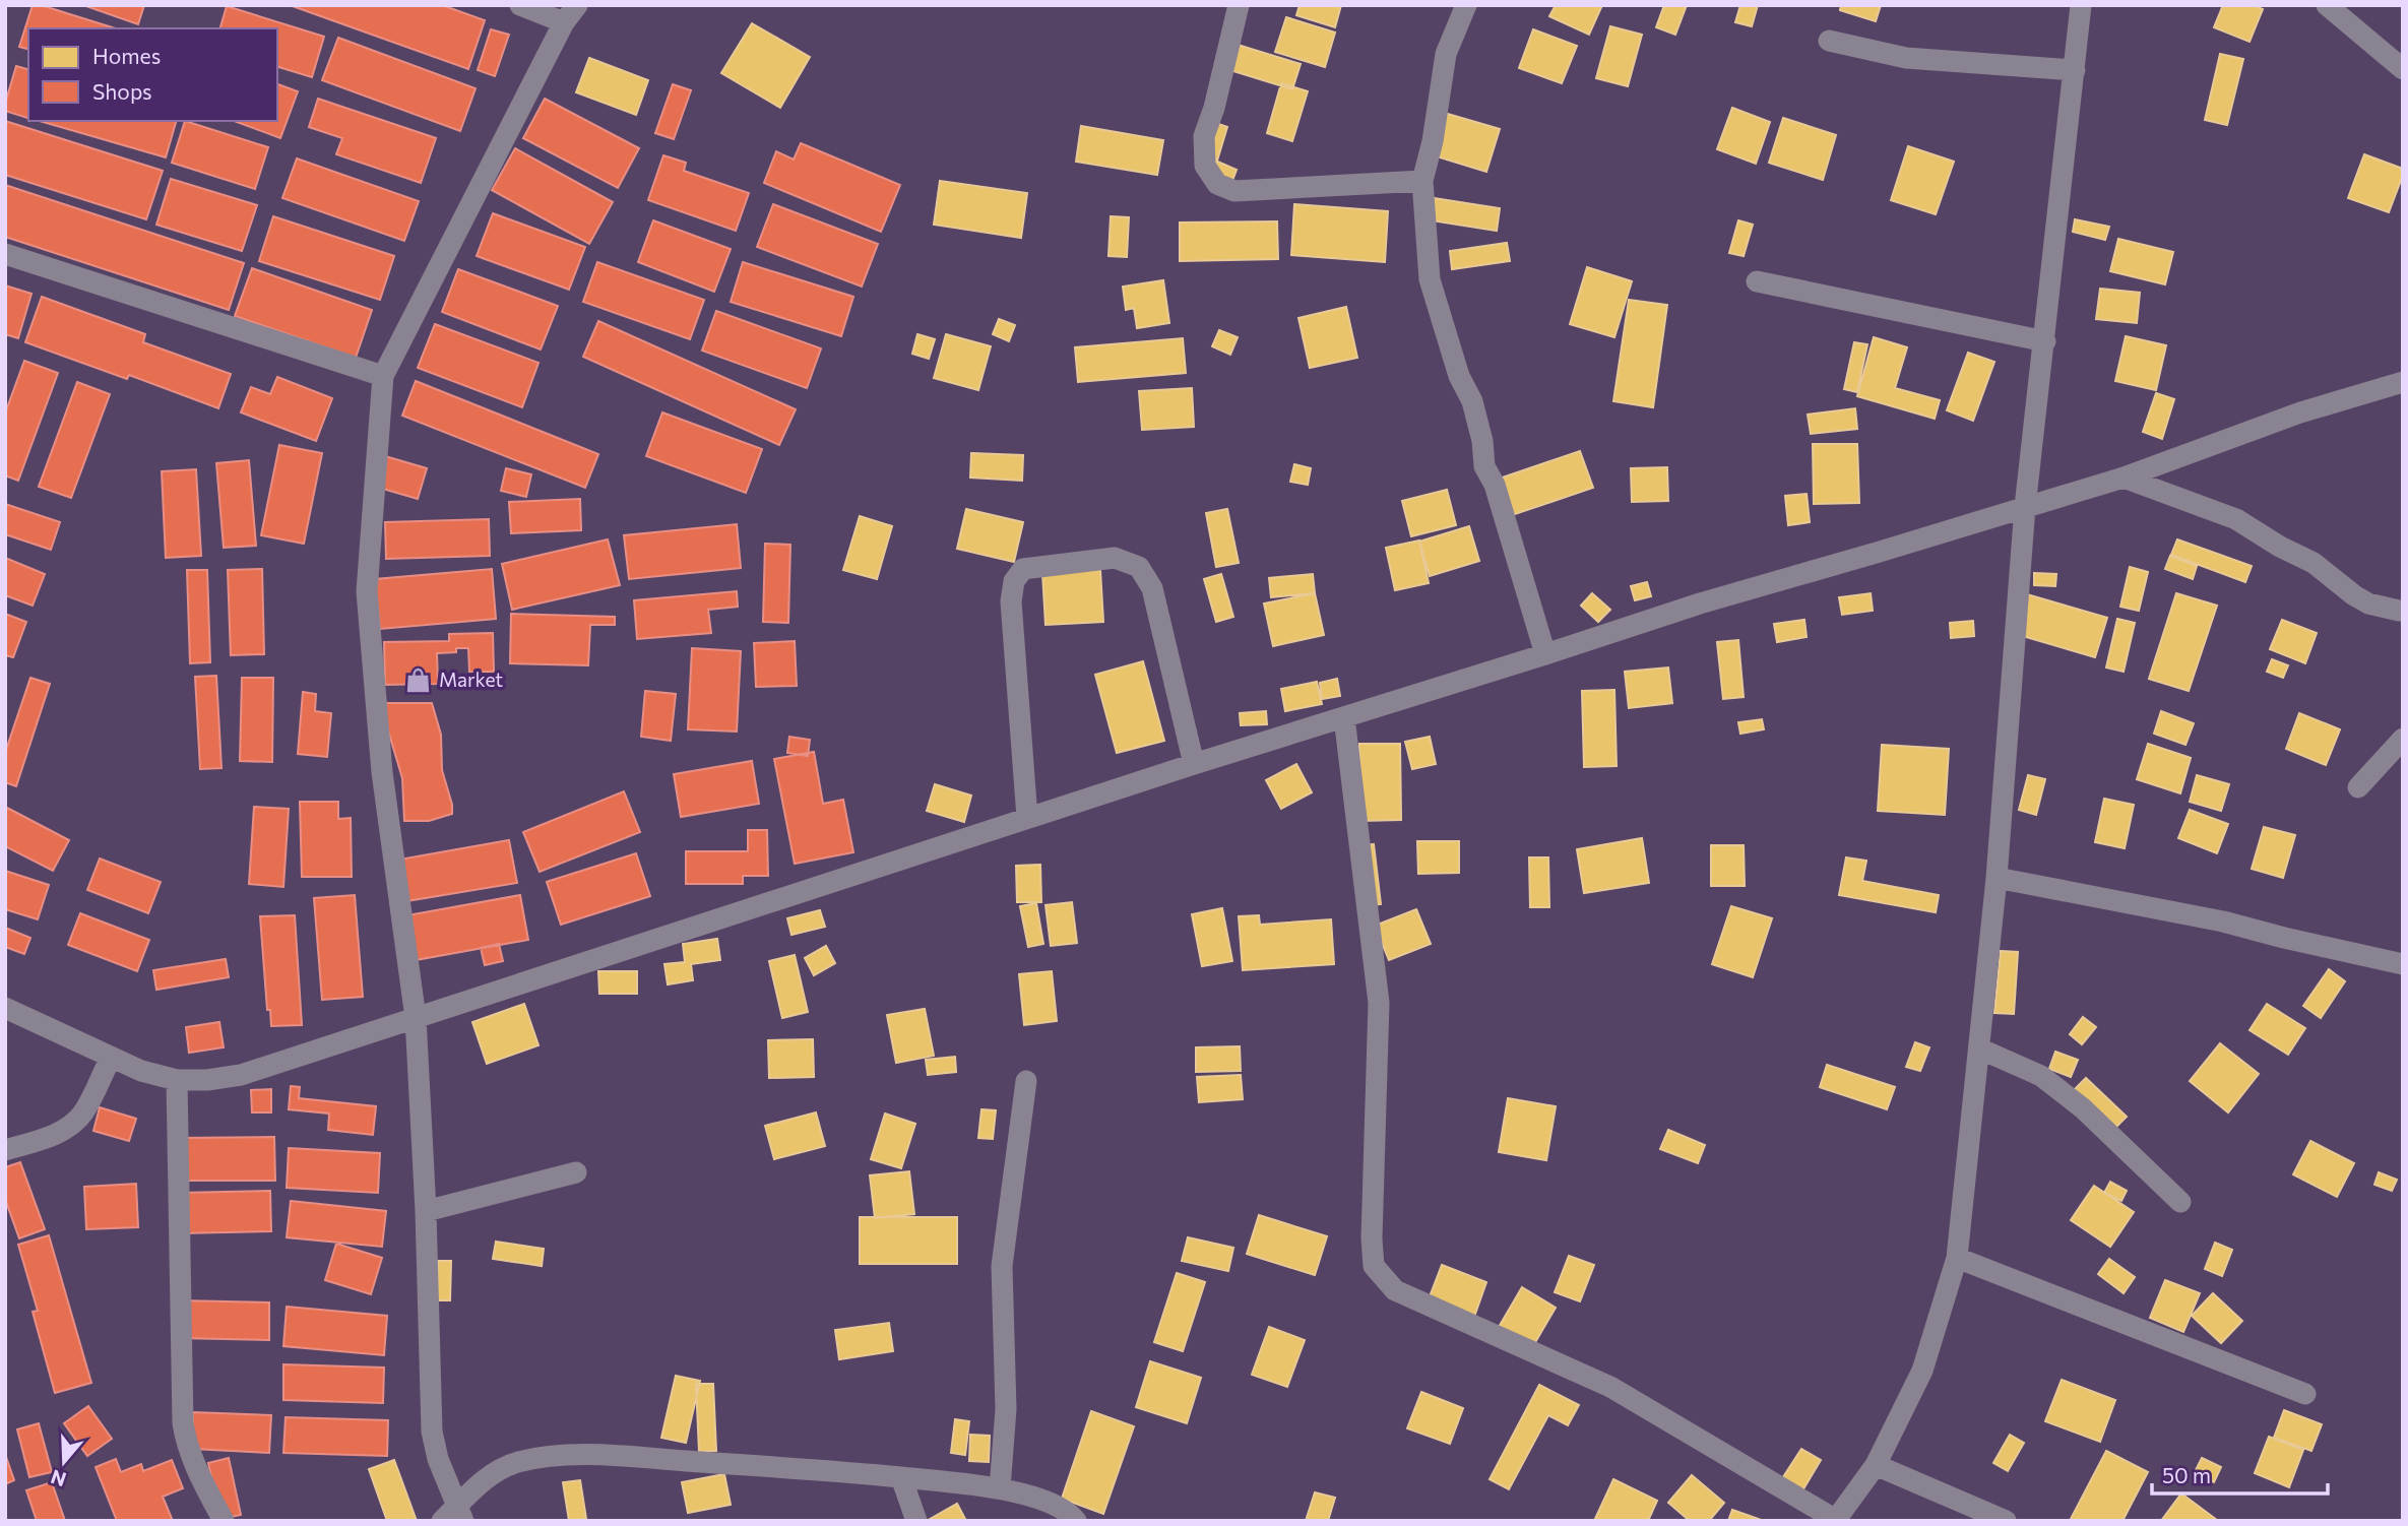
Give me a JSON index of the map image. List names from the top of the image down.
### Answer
{
  "places": {
    "shop": ["Market"]
  },
  "legend": ["Homes", "Shops"],
  "scale_bar": "50 m",
  "north": "bottom"
}
